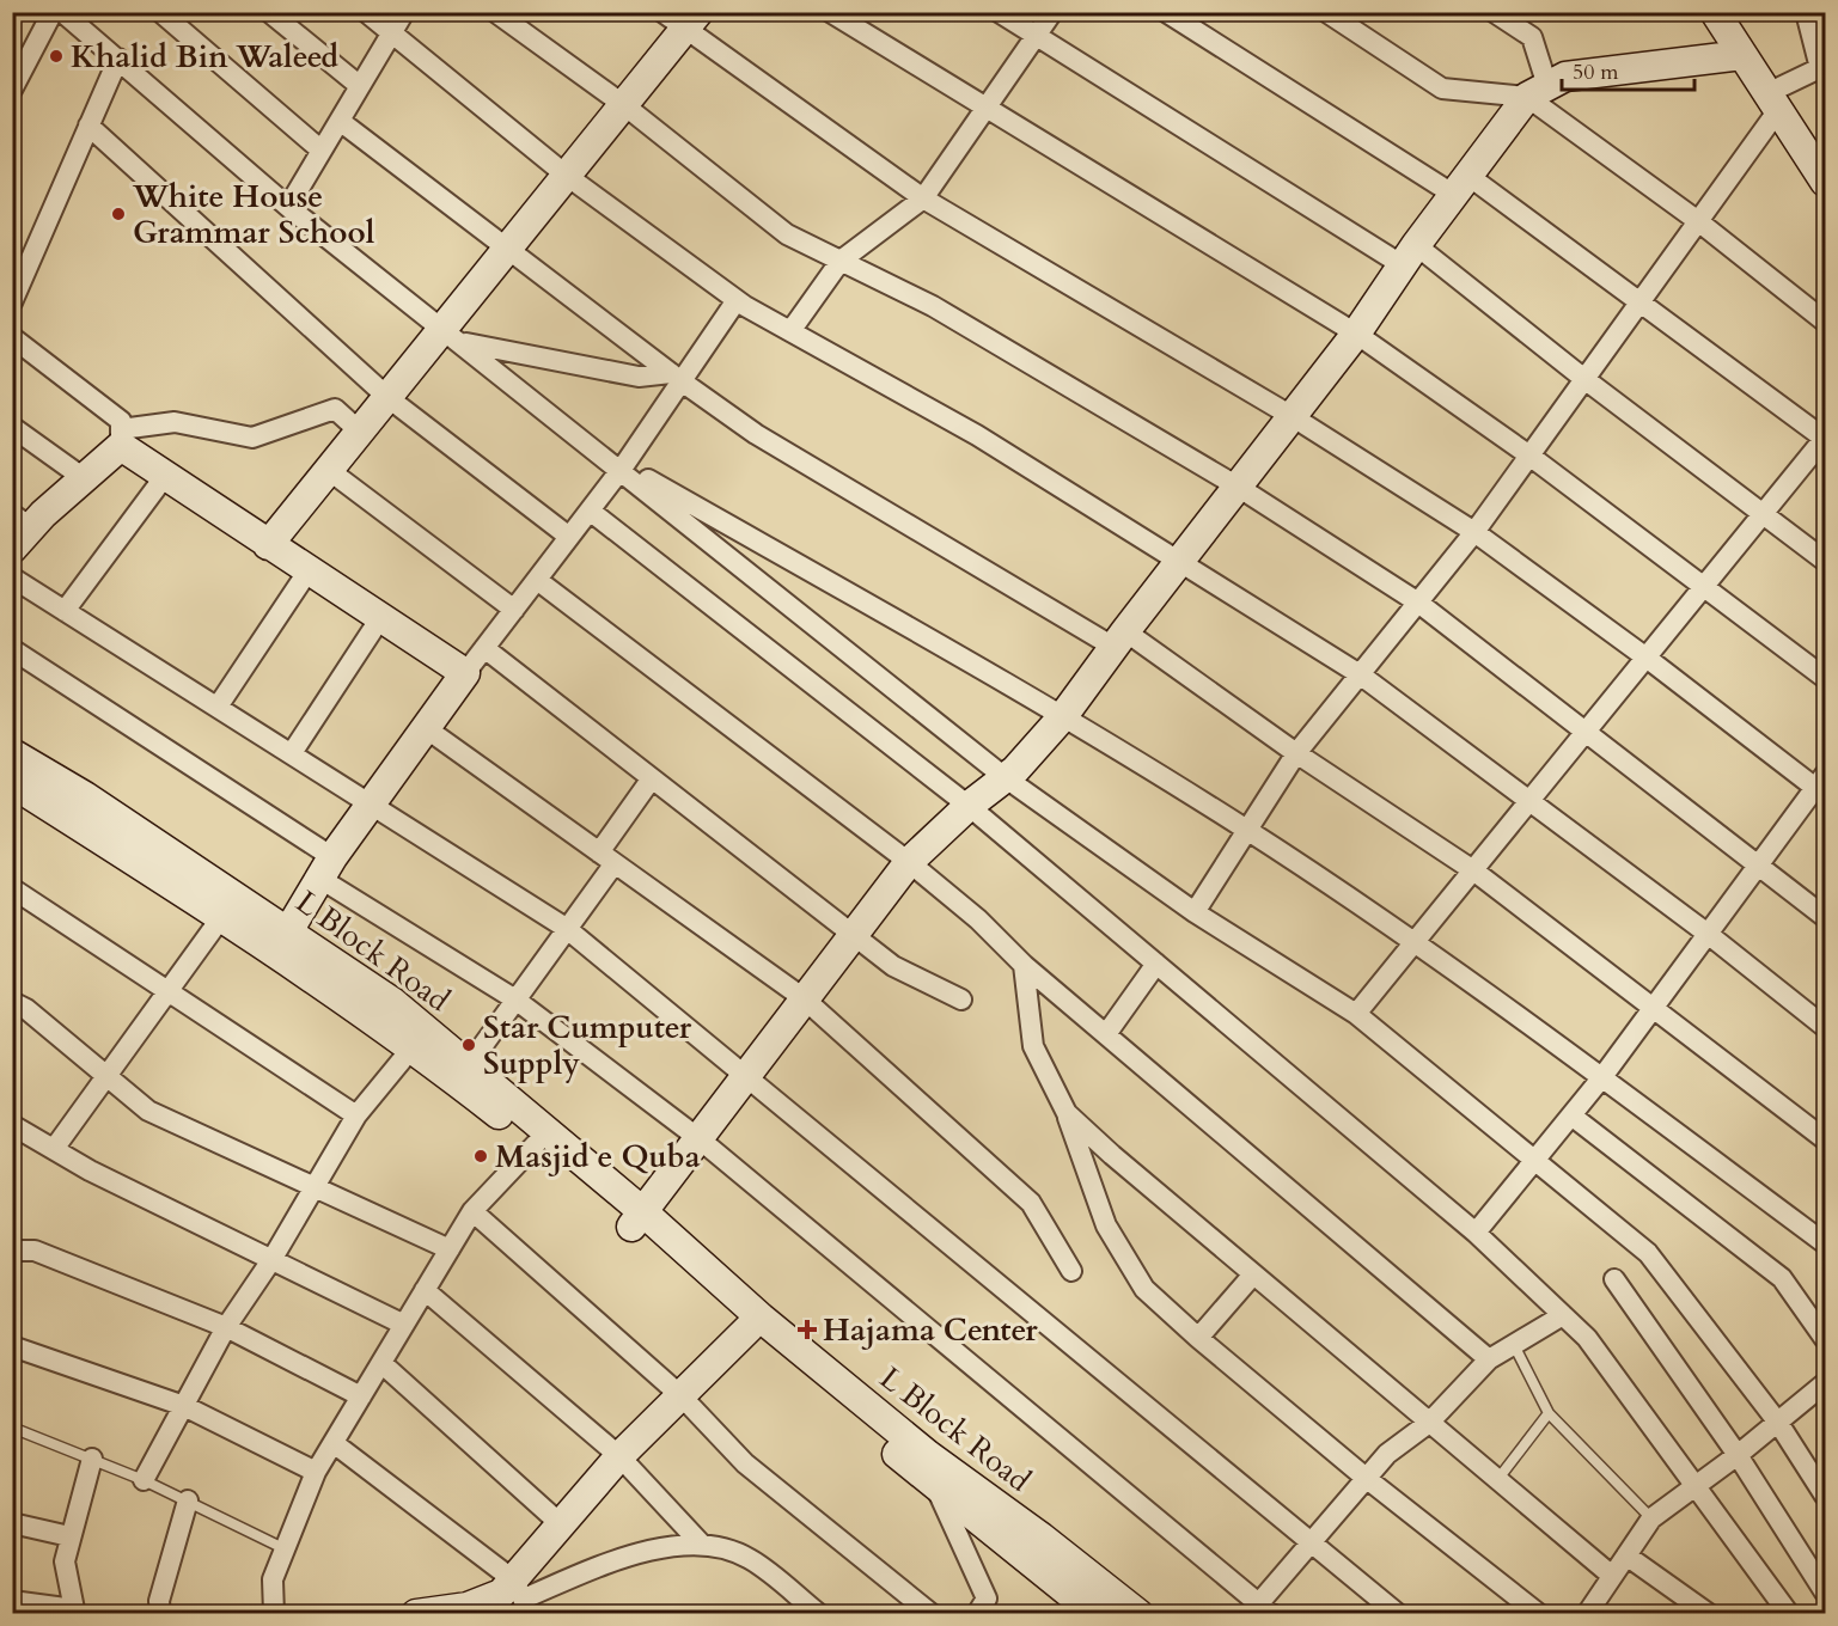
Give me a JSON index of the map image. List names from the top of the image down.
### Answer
{
  "streets": {
    "street": ["L Block Road"]
  },
  "places": {
    "other": [
      "Khalid Bin Waleed",
      "White House Grammar School",
      "Star Cumputer Supply",
      "Masjid e Quba"
    ],
    "health": ["Hajama Center"]
  },
  "scale_bar": "50 m"
}
